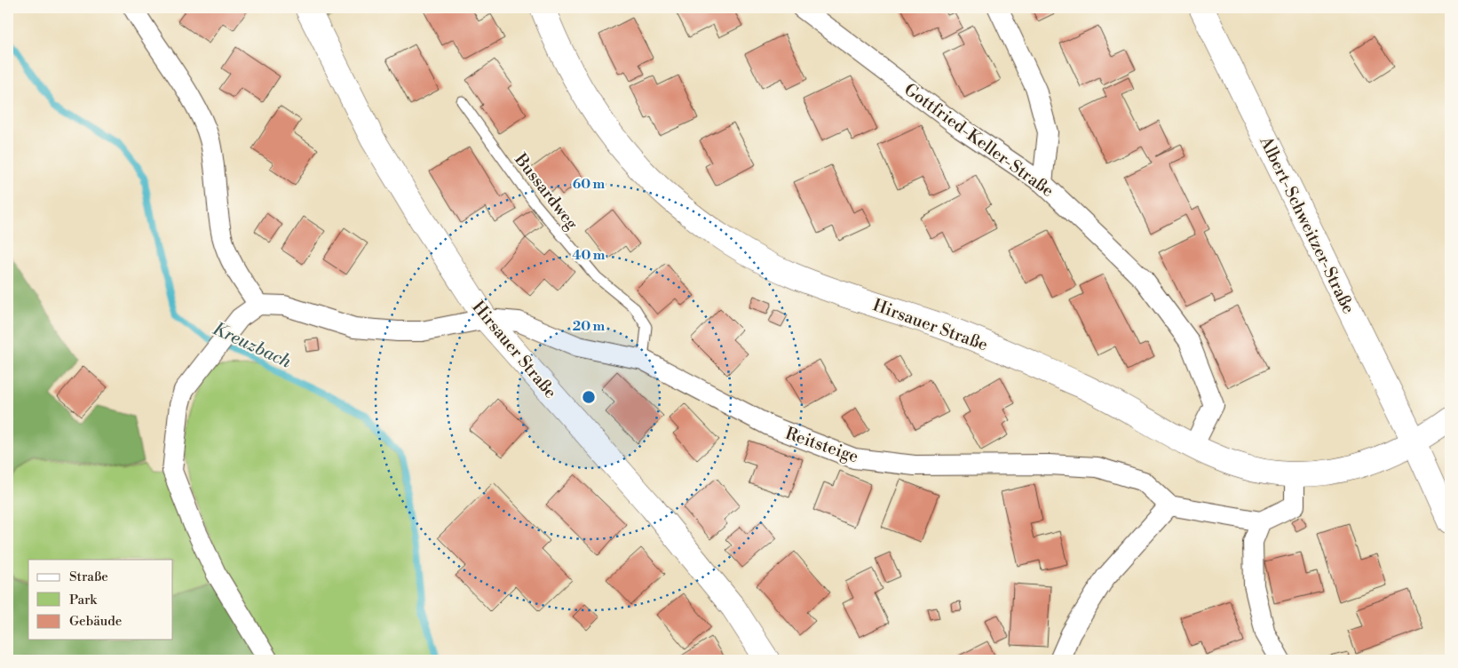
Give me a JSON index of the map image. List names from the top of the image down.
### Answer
{
  "streets": {
    "main road": ["Albert-Schweitzer-Straße", "Hirsauer Straße"],
    "street": ["Gottfried-Keller-Straße", "Reitsteige"],
    "lane": ["Bussardweg"]
  },
  "crossings": [
    ["Gottfried-Keller-Straße", "Hirsauer Straße"],
    ["Bussardweg", "Reitsteige"],
    ["Albert-Schweitzer-Straße", "Hirsauer Straße"],
    ["Hirsauer Straße", "Reitsteige"]
  ],
  "water": ["Kreuzbach"],
  "legend": ["Straße", "Park", "Gebäude"],
  "rings": ["60 m", "40 m", "20 m"]
}
